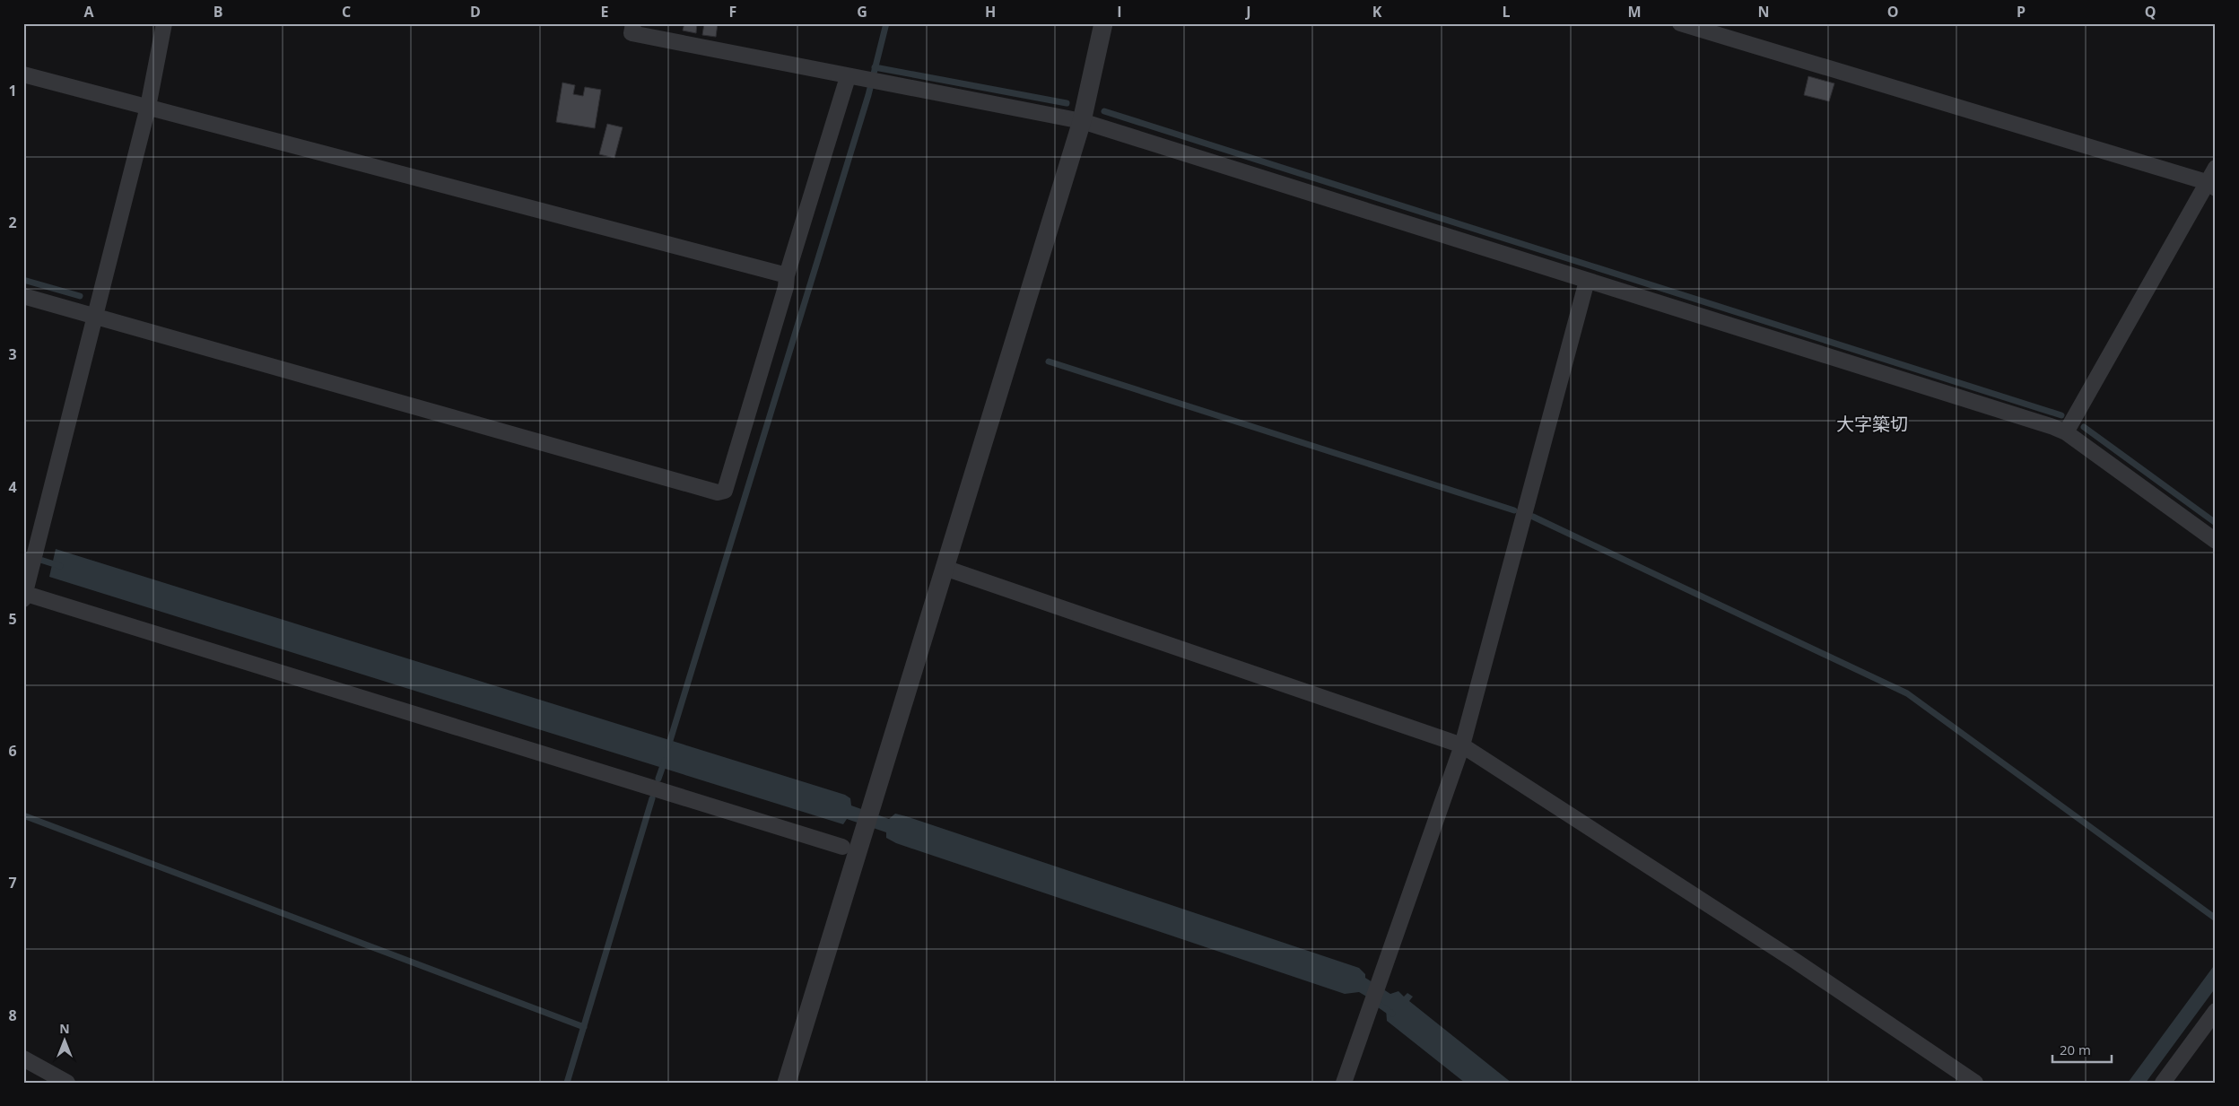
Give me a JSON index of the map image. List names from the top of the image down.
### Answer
{
  "districts": ["大字築切"],
  "scale_bar": "20 m",
  "north": "top",
  "grid": {
    "columns": [
      "A",
      "B",
      "C",
      "D",
      "E",
      "F",
      "G",
      "H",
      "I",
      "J",
      "K",
      "L",
      "M",
      "N",
      "O",
      "P",
      "Q"
    ],
    "rows": [
      "1",
      "2",
      "3",
      "4",
      "5",
      "6",
      "7",
      "8"
    ]
  }
}
